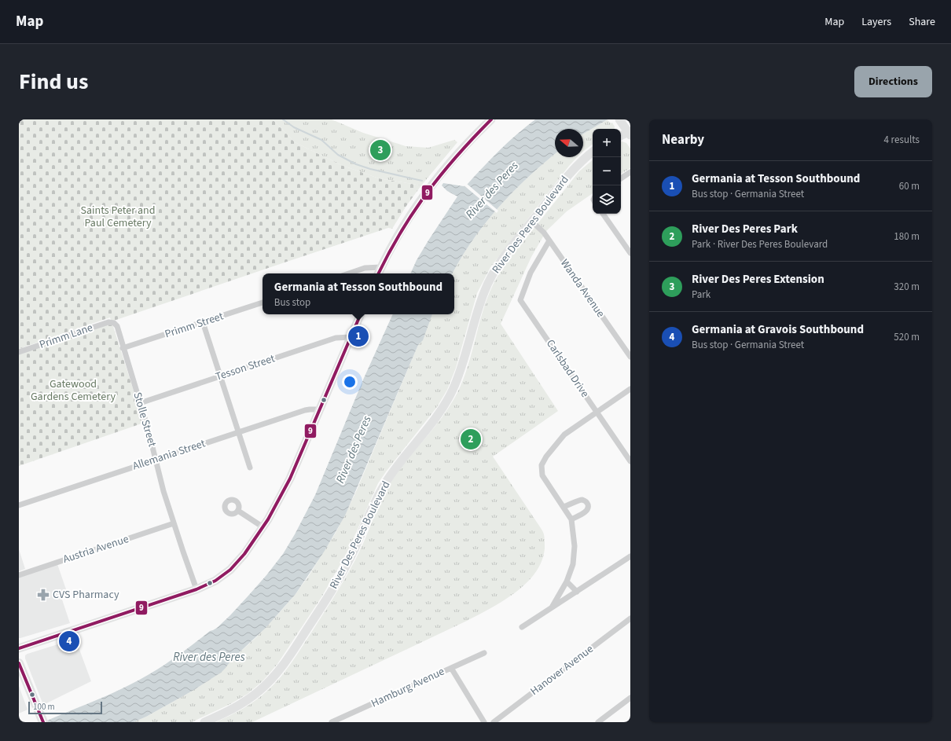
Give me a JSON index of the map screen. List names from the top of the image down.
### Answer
{
  "streets": {
    "main road": ["River Des Peres Boulevard"],
    "street": [
      "Wanda Avenue",
      "Primm Street",
      "Primm Lane",
      "Tesson Street",
      "Carlsbad Drive",
      "Stolle Street",
      "Allemania Street",
      "Austria Avenue",
      "Hanover Avenue",
      "Hamburg Avenue"
    ]
  },
  "crossings": [
    ["River Des Peres Boulevard", "Wanda Avenue"],
    ["Wanda Avenue", "Carlsbad Drive"],
    ["Primm Street", "Stolle Street"],
    ["Primm Lane", "Stolle Street"],
    ["Tesson Street", "Stolle Street"],
    ["Stolle Street", "Allemania Street"],
    ["Stolle Street", "Austria Avenue"]
  ],
  "water": ["River des Peres"],
  "parks": ["Saints Peter and Paul Cemetery", "Gatewood Gardens Cemetery"],
  "places": {
    "pharmacy": ["CVS Pharmacy"]
  },
  "lines": ["transit line 9"],
  "scale_bar": "100 m",
  "north": "left",
  "page": {
    "header": "Map",
    "nav": ["Map", "Layers", "Share"],
    "title": "Find us",
    "buttons": "Directions",
    "heading": ["Nearby", "4 results"],
    "map_buttons": ["+", "−"],
    "pins": [
      "3",
      "1",
      "2",
      "4"
    ],
    "list": [
      {
        "mark": "1",
        "name": "Germania at Tesson Southbound",
        "note": "Bus stop · Germania Street",
        "value": "60 m"
      },
      {
        "mark": "2",
        "name": "River Des Peres Park",
        "note": "Park · River Des Peres Boulevard",
        "value": "180 m"
      },
      {
        "mark": "3",
        "name": "River Des Peres Extension",
        "note": "Park",
        "value": "320 m"
      },
      {
        "mark": "4",
        "name": "Germania at Gravois Southbound",
        "note": "Bus stop · Germania Street",
        "value": "520 m"
      }
    ],
    "popup": ["Germania at Tesson Southbound", "Bus stop"],
    "scale": "100 m"
  }
}
